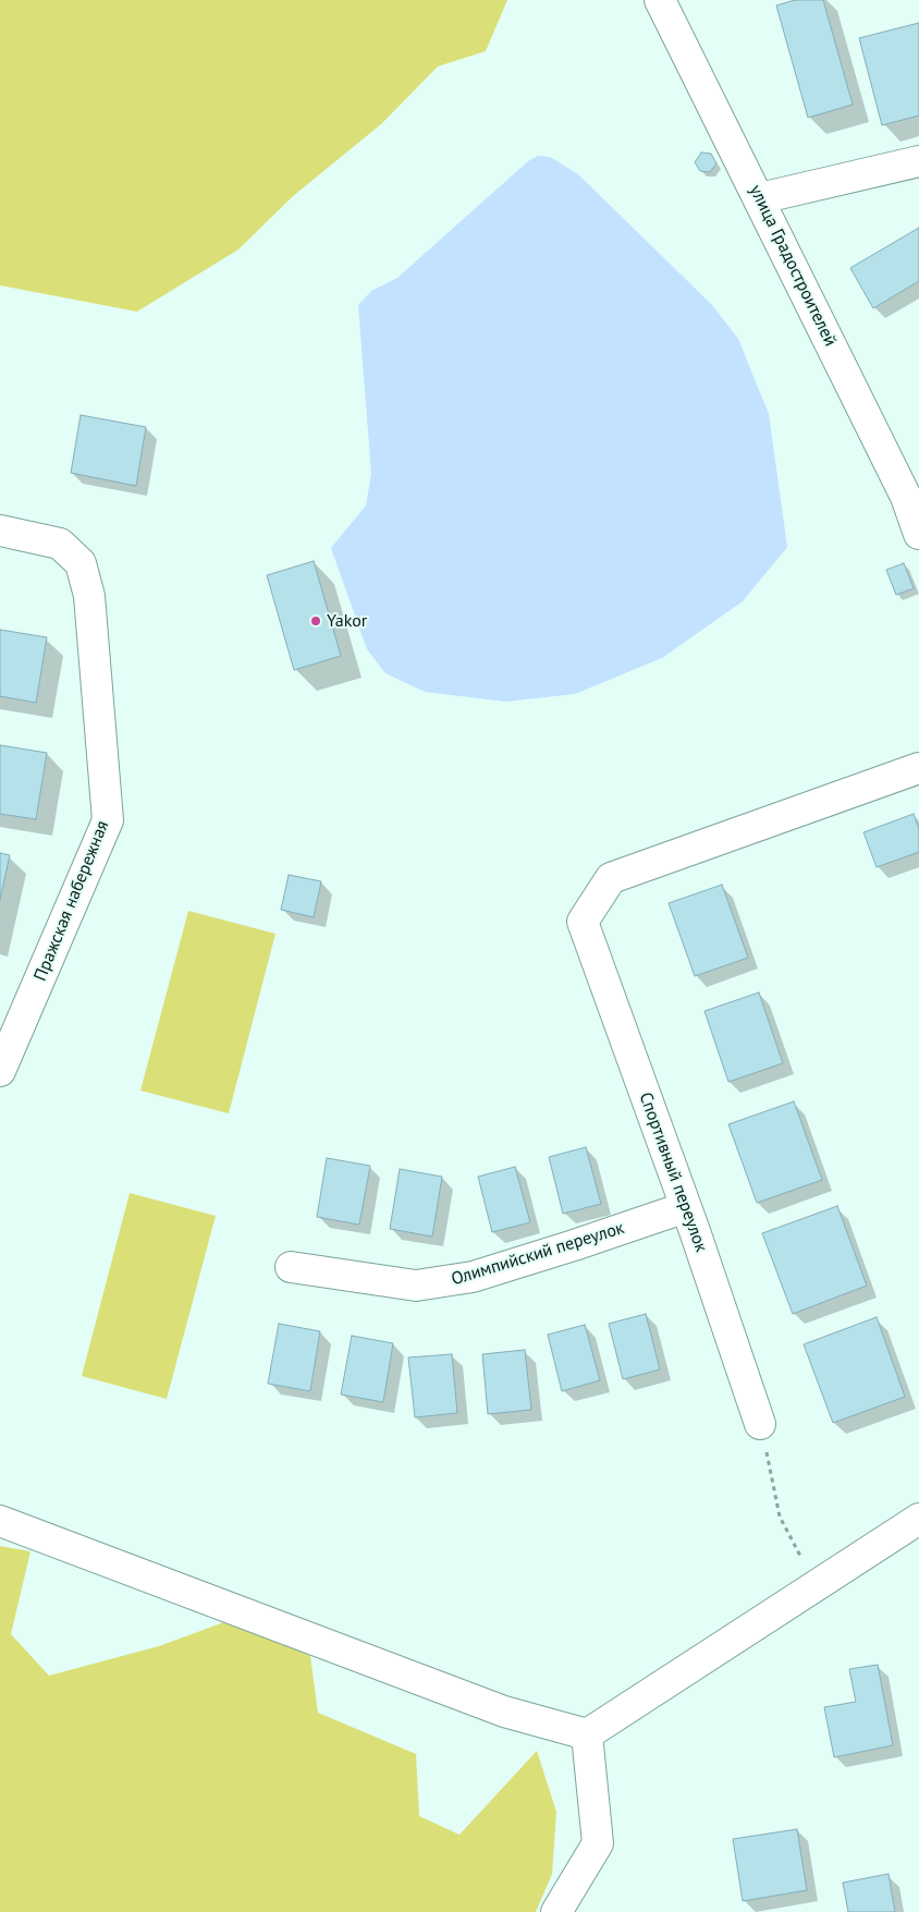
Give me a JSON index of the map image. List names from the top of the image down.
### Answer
{
  "streets": {
    "street": [
      "улица Градостроителей",
      "Пражская набережная",
      "Спортивный переулок",
      "Олимпийский переулок"
    ]
  },
  "crossings": [
    ["Спортивный переулок", "Олимпийский переулок"]
  ],
  "places": ["Yakor"]
}
